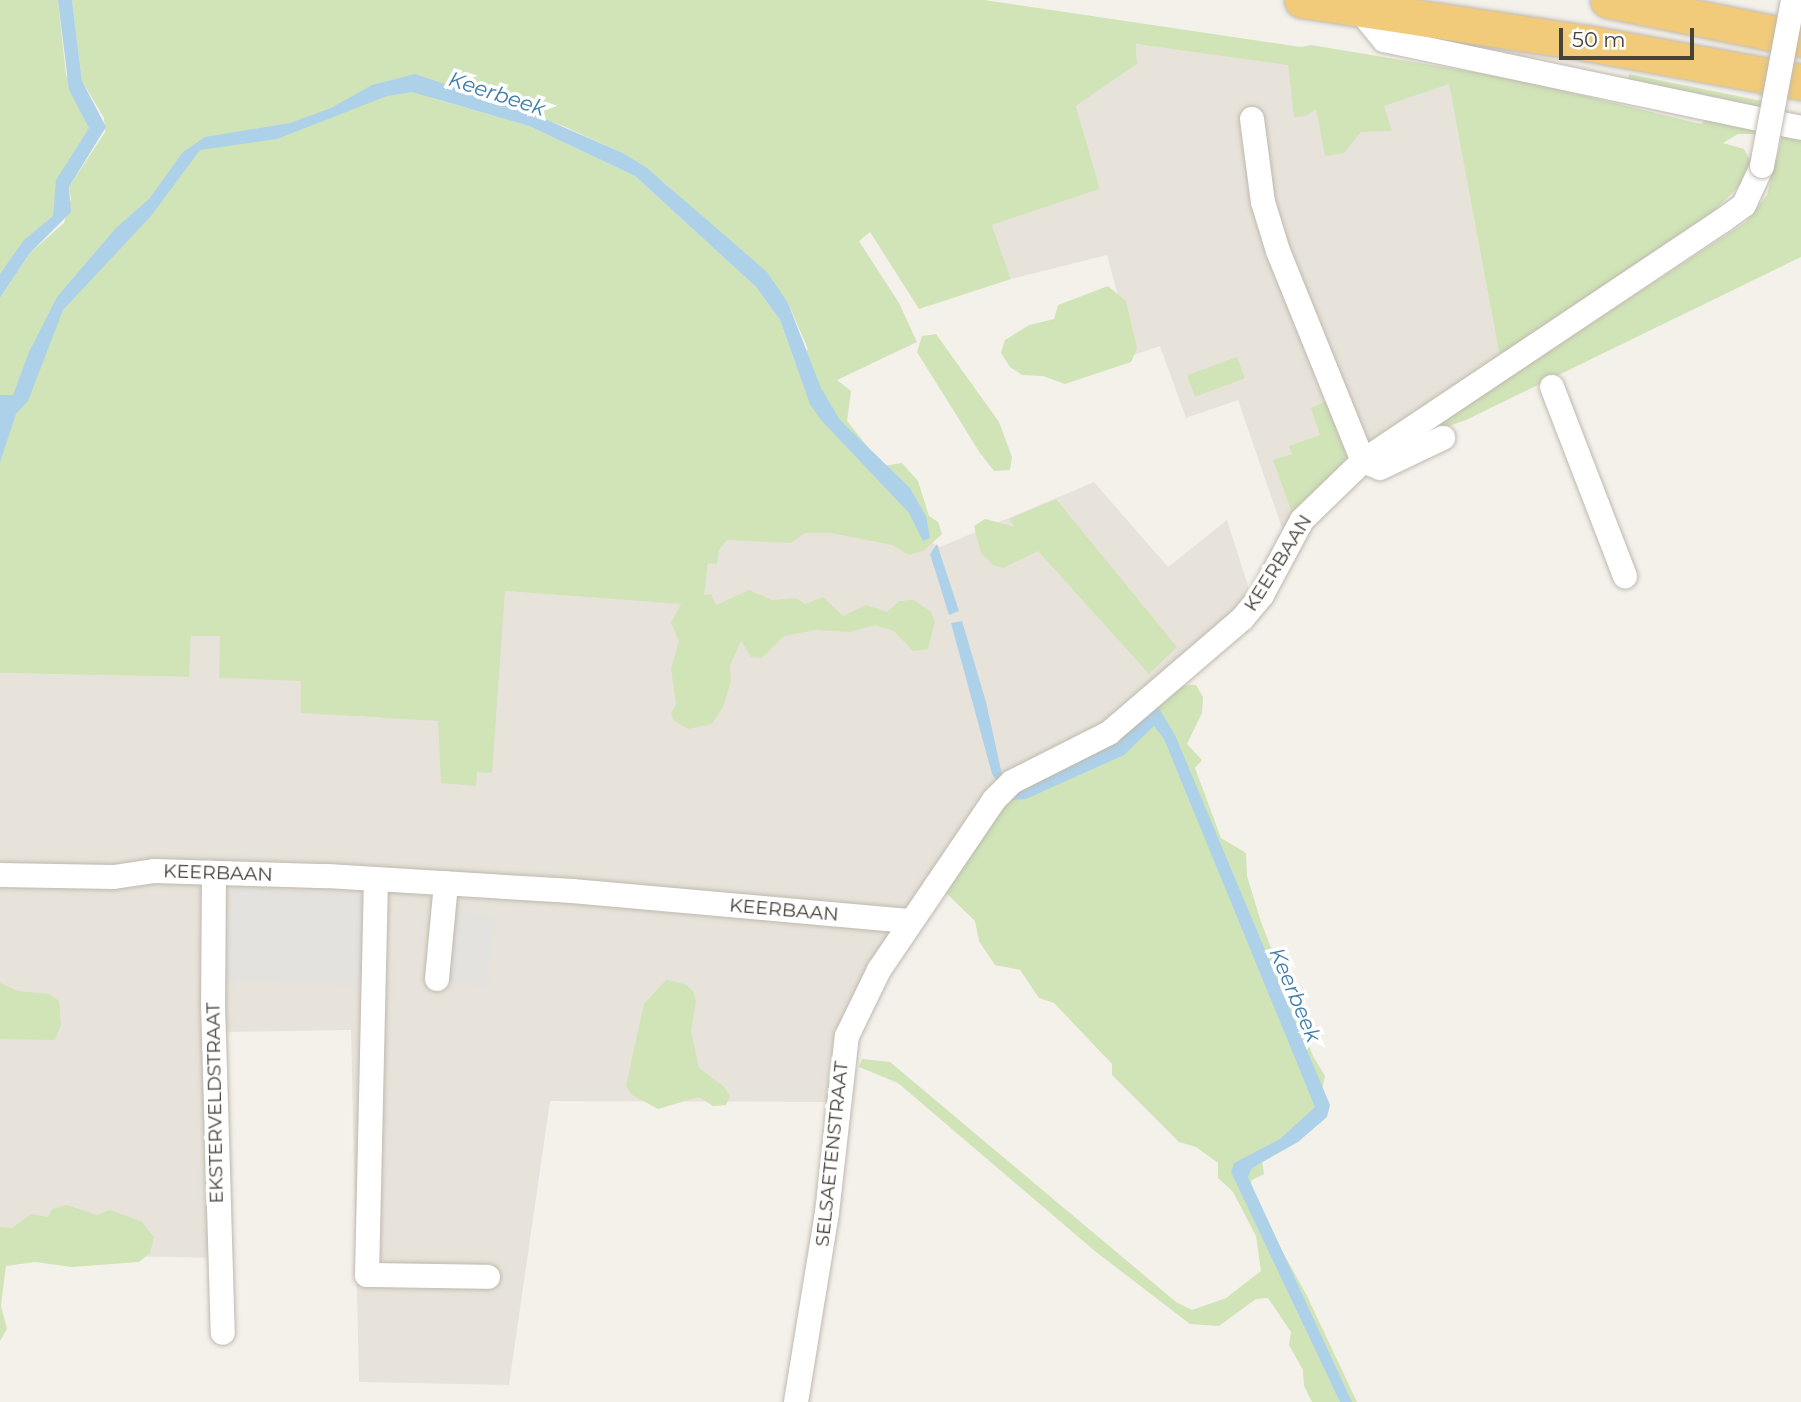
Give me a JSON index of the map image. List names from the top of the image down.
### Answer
{
  "streets": {
    "street": ["KEERBAAN", "EKSTERVELDSTRAAT", "SELSAETENSTRAAT"]
  },
  "crossings": [
    ["KEERBAAN", "EKSTERVELDSTRAAT"],
    ["KEERBAAN", "SELSAETENSTRAAT"]
  ],
  "water": ["Keerbeek"],
  "scale_bar": "50 m"
}
